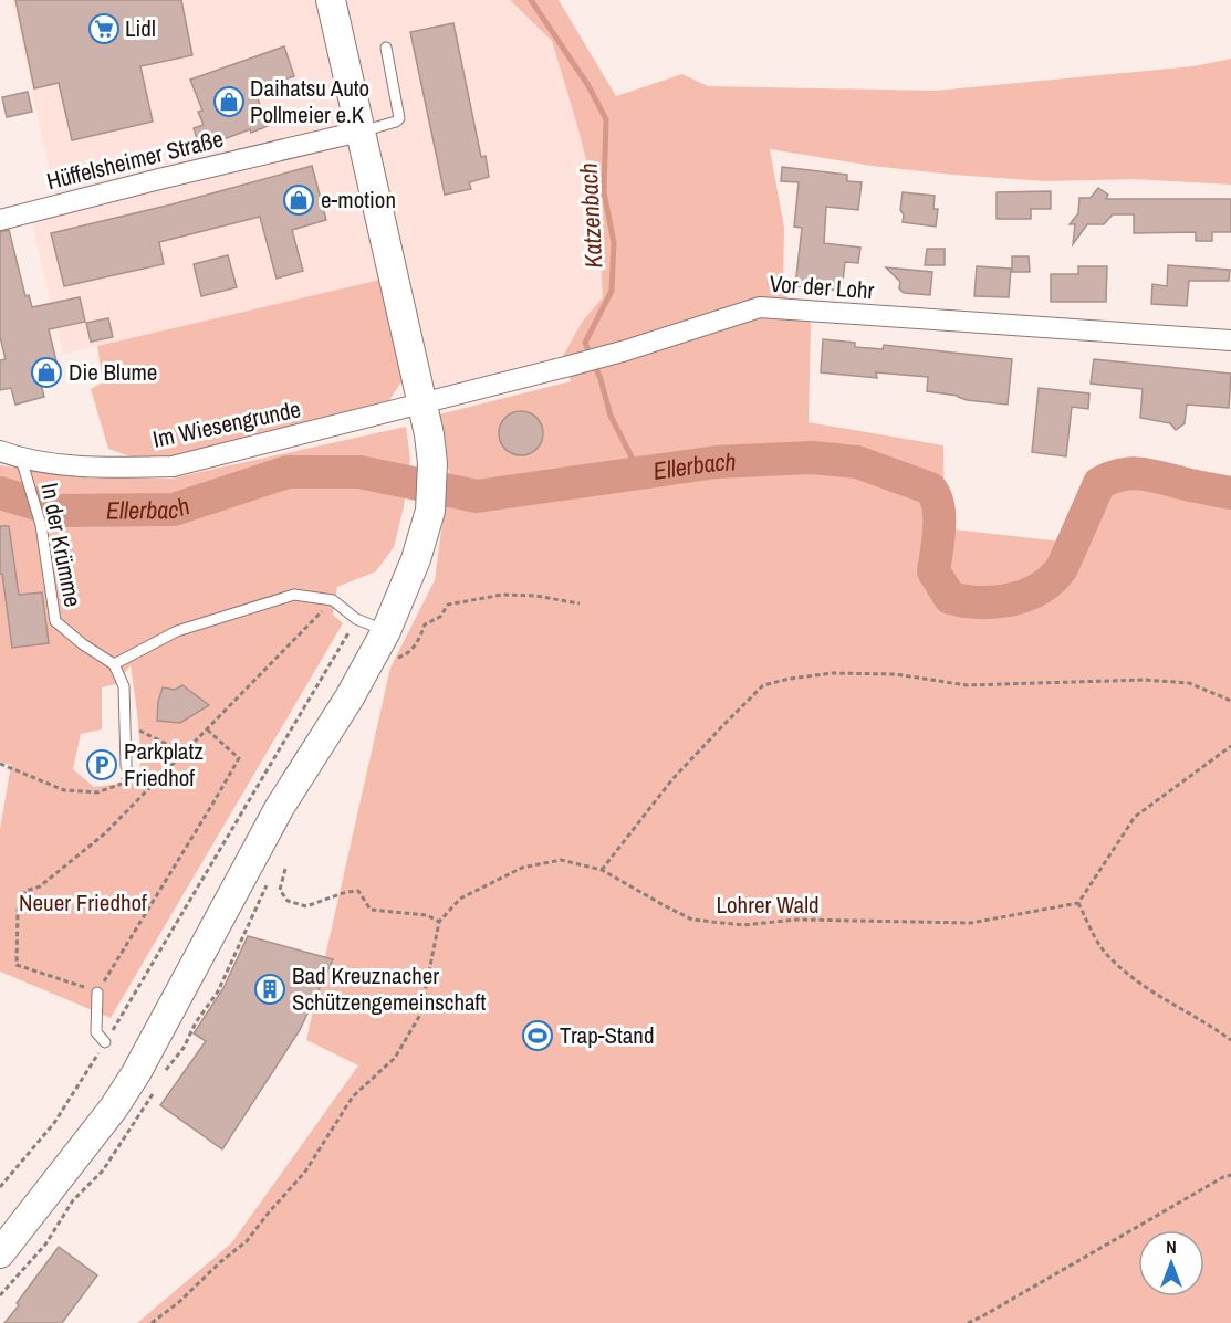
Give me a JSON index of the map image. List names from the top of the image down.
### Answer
{
  "streets": {
    "street": ["Hüffelsheimer Straße", "Vor der Lohr", "Im Wiesengrunde"],
    "lane": ["In der Krümme"]
  },
  "crossings": [
    ["Vor der Lohr", "Im Wiesengrunde"],
    ["Im Wiesengrunde", "In der Krümme"]
  ],
  "water": ["Katzenbach", "Ellerbach"],
  "parks": ["Neuer Friedhof", "Lohrer Wald"],
  "places": {
    "supermarket": ["Lidl"],
    "shop": ["Daihatsu Auto Pollmeier e.K", "e-motion", "Die Blume"],
    "parking": ["Parkplatz Friedhof"],
    "building": ["Bad Kreuznacher Schützengemeinschaft"],
    "sports": ["Trap-Stand"]
  },
  "north": "top"
}
